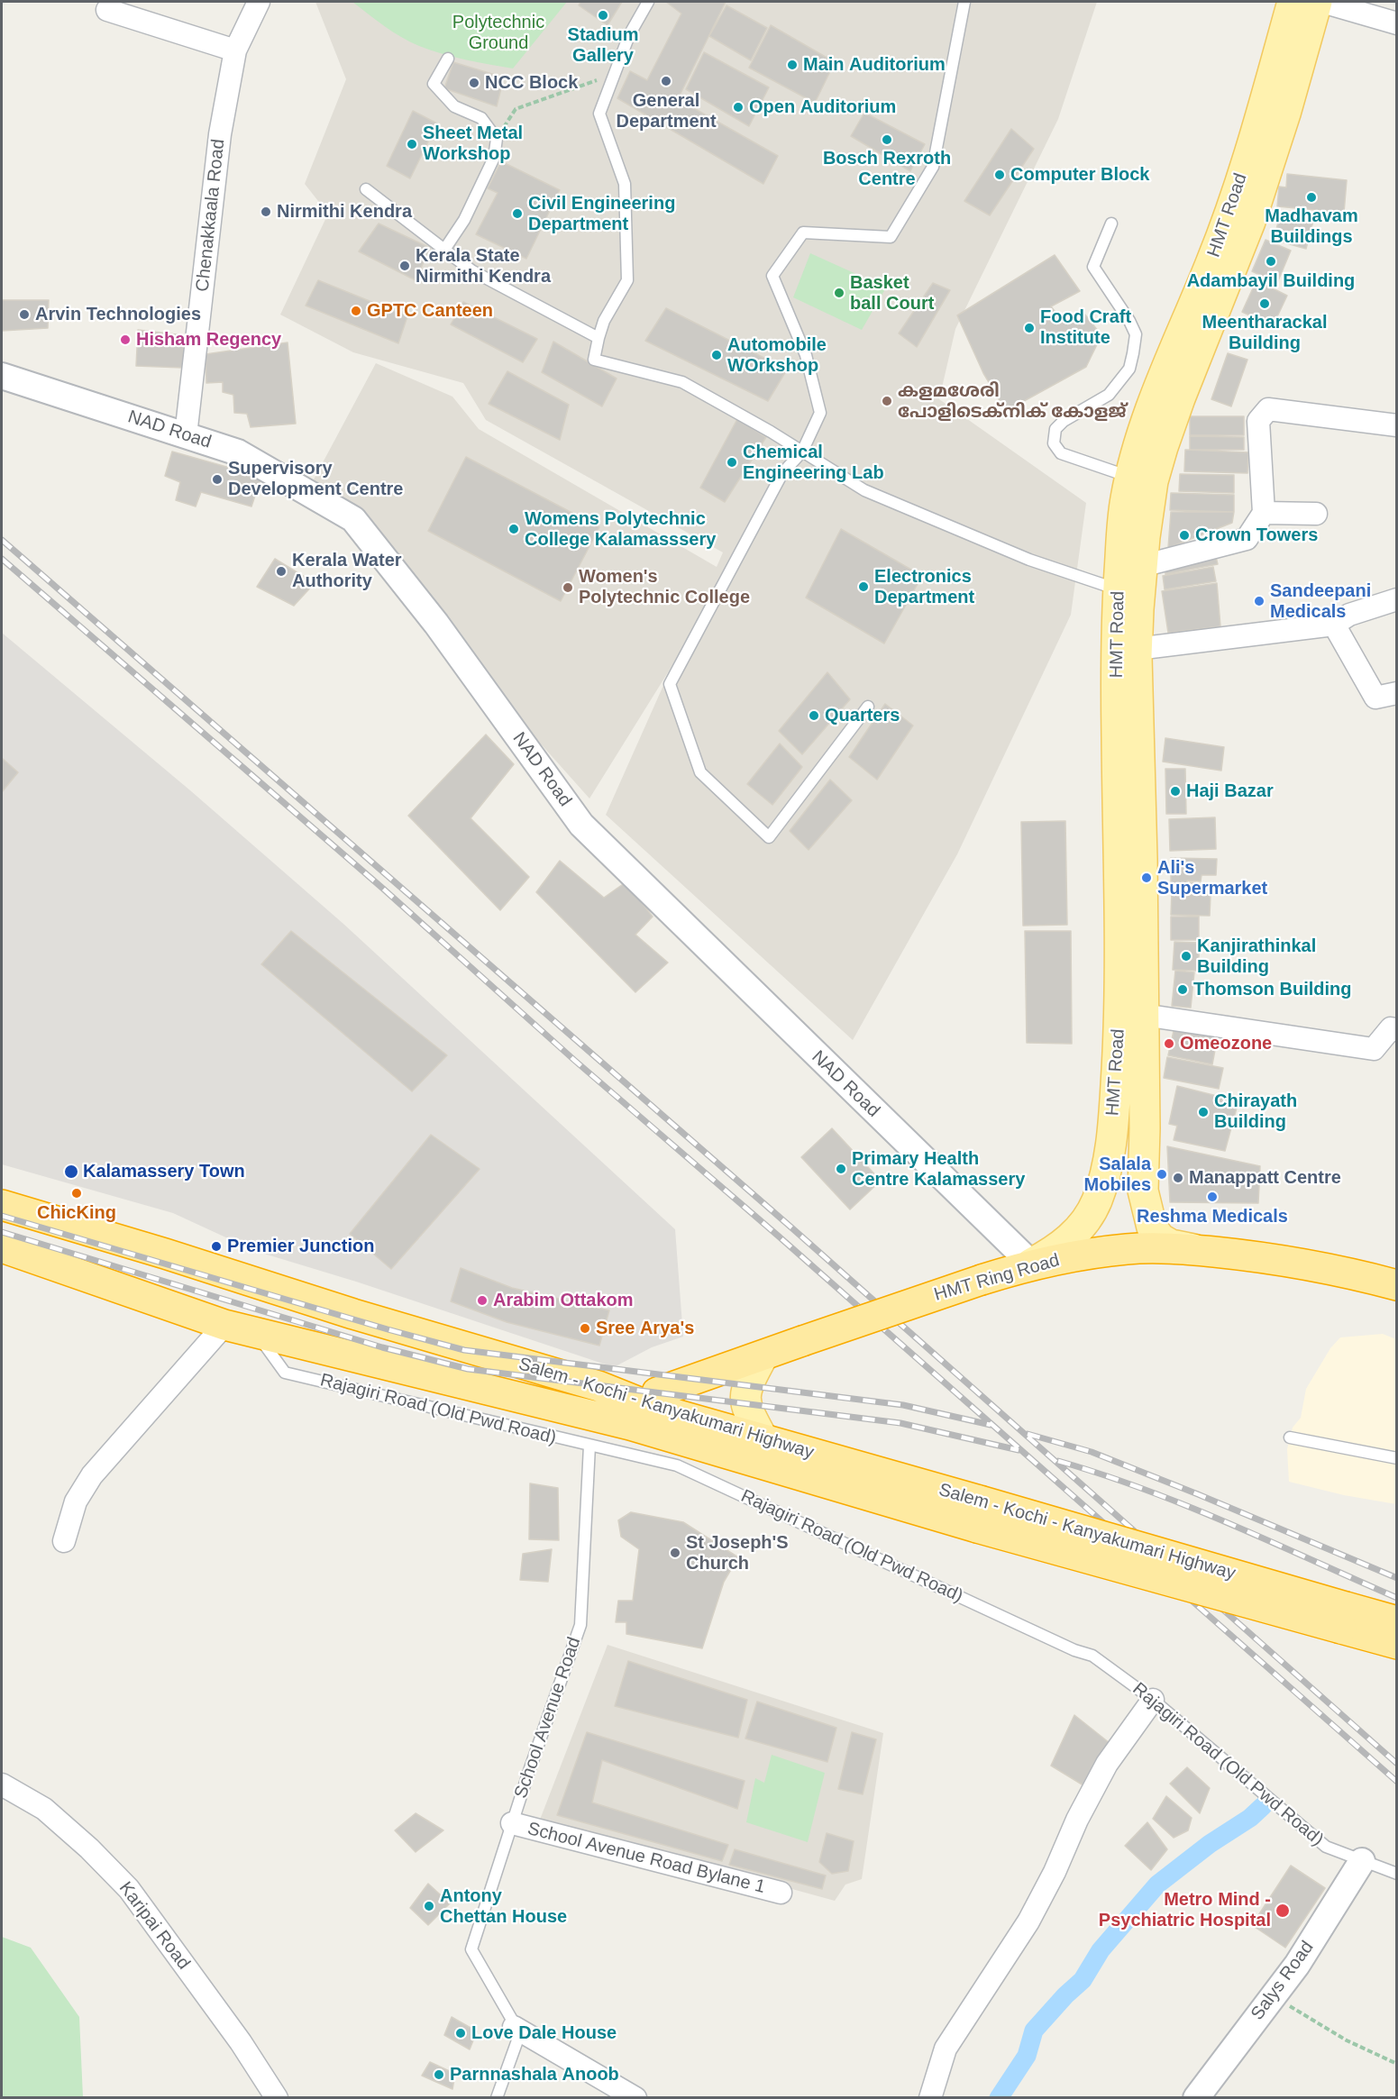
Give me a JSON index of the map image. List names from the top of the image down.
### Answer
{
  "streets": {
    "highway": ["HMT Ring Road", "Salem - Kochi - Kanyakumari Highway"],
    "main road": ["HMT Road"],
    "street": [
      "Chenakkaala Road",
      "NAD Road",
      "School Avenue Road Bylane 1",
      "Karipai Road",
      "Salys Road"
    ],
    "lane": ["Rajagiri Road (Old Pwd Road)", "School Avenue Road"]
  },
  "crossings": [
    ["Chenakkaala Road", "NAD Road"],
    ["HMT Road", "NAD Road"],
    ["HMT Road", "HMT Ring Road"],
    ["NAD Road", "HMT Ring Road"],
    ["HMT Ring Road", "Salem - Kochi - Kanyakumari Highway"],
    ["Salem - Kochi - Kanyakumari Highway", "Rajagiri Road (Old Pwd Road)"],
    ["Rajagiri Road (Old Pwd Road)", "School Avenue Road"],
    ["Rajagiri Road (Old Pwd Road)", "Salys Road"],
    ["School Avenue Road", "School Avenue Road Bylane 1"]
  ],
  "parks": ["Polytechnic Ground"],
  "places": [
    "Stadium Gallery",
    "Main Auditorium",
    "General Department",
    "NCC Block",
    "Open Auditorium",
    "Bosch Rexroth Centre",
    "Sheet Metal Workshop",
    "Computer Block",
    "Madhavam Buildings",
    "Nirmithi Kendra",
    "Civil Engineering Department",
    "Adambayil Building",
    "Kerala State Nirmithi Kendra",
    "Basket ball Court",
    "Meentharackal Building",
    "GPTC Canteen",
    "Arvin Technologies",
    "Food Craft Institute",
    "Hisham Regency",
    "Automobile WOrkshop",
    "കളമശേരി പോളിടെക്നിക് കോളജ്",
    "Chemical Engineering Lab",
    "Supervisory Development Centre",
    "Womens Polytechnic College Kalamasssery",
    "Crown Towers",
    "Kerala Water Authority",
    "Electronics Department",
    "Women's Polytechnic College",
    "Sandeepani Medicals",
    "Quarters",
    "Haji Bazar",
    "Ali's Supermarket",
    "Kanjirathinkal Building",
    "Thomson Building",
    "Omeozone",
    "Chirayath Building",
    "Primary Health Centre Kalamassery",
    "Kalamassery Town",
    "Salala Mobiles",
    "Manappatt Centre",
    "ChicKing",
    "Reshma Medicals",
    "Premier Junction",
    "Arabim Ottakom",
    "Sree Arya's",
    "St Joseph'S Church",
    "Antony Chettan House",
    "Metro Mind - Psychiatric Hospital",
    "Love Dale House",
    "Parnnashala Anoob"
  ]
}
